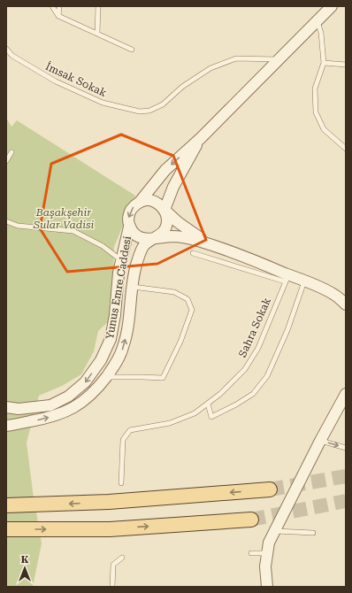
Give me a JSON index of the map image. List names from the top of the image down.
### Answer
{
  "streets": {
    "street": ["Yunus Emre Caddesi"],
    "lane": ["İmsak Sokak", "Sahra Sokak"]
  },
  "crossings": [
    ["İmsak Sokak", "Yunus Emre Caddesi"]
  ],
  "parks": ["Başakşehir Sular Vadisi"],
  "north": "top"
}
